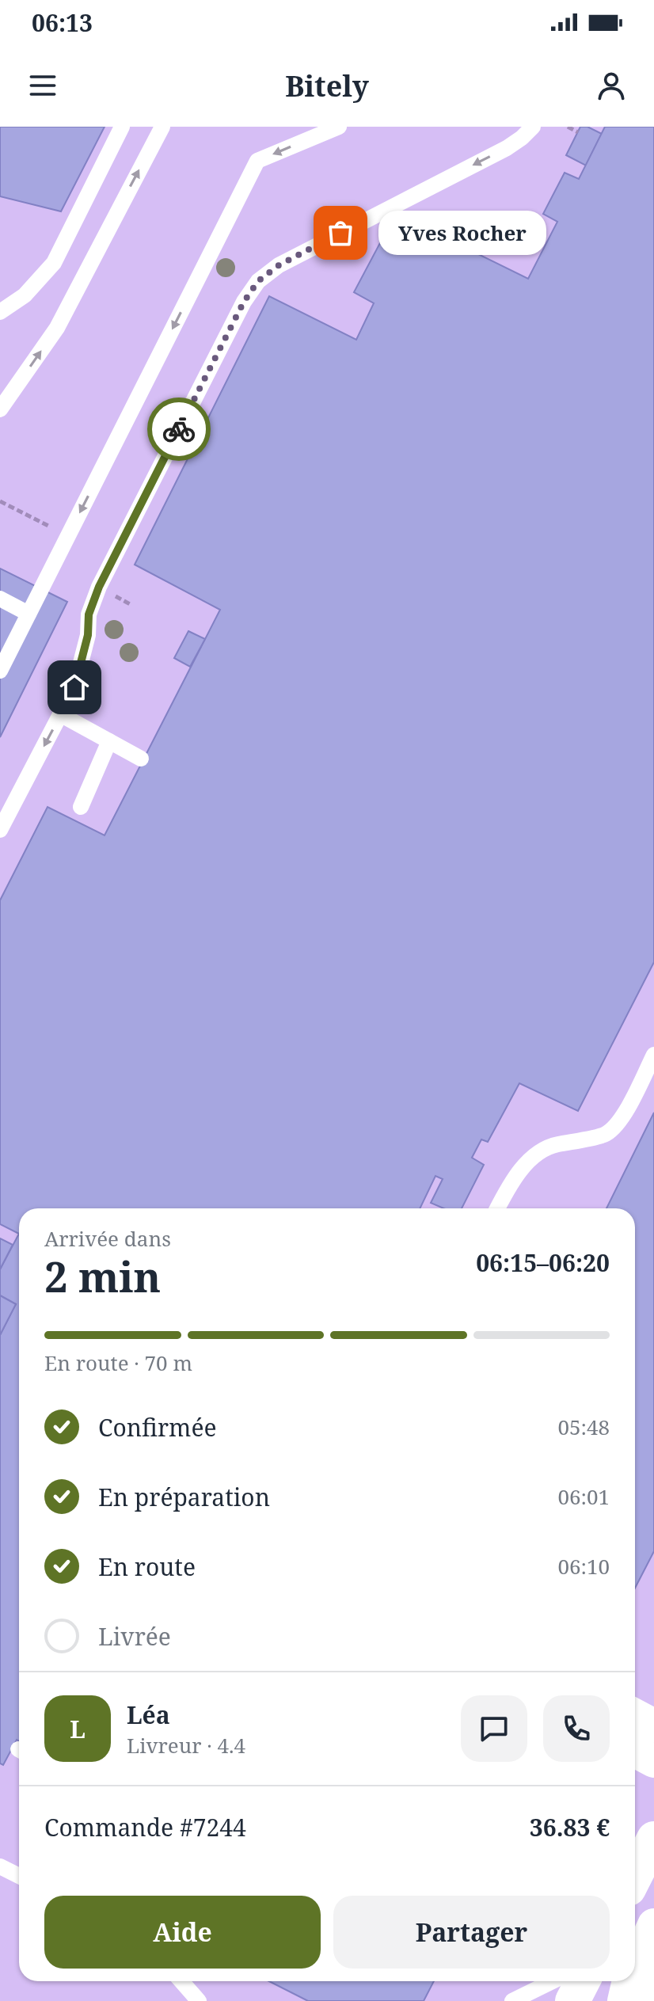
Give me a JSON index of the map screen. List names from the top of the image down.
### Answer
{
  "places": ["Yves Rocher"],
  "page": {
    "status": "06:13",
    "header": "Bitely",
    "bubble": "Yves Rocher",
    "heading": ["2 min", "Arrivée dans", "06:15–06:20"],
    "panel": [
      "Léa",
      "Livreur · 4.4",
      "Commande #7244",
      "36.83 €"
    ],
    "bar": "En route · 70 m",
    "list": [
      ["Confirmée", "05:48"],
      ["En préparation", "06:01"],
      ["En route", "06:10"],
      "Livrée"
    ],
    "round": "L",
    "buttons": ["Aide", "Partager"]
  }
}
